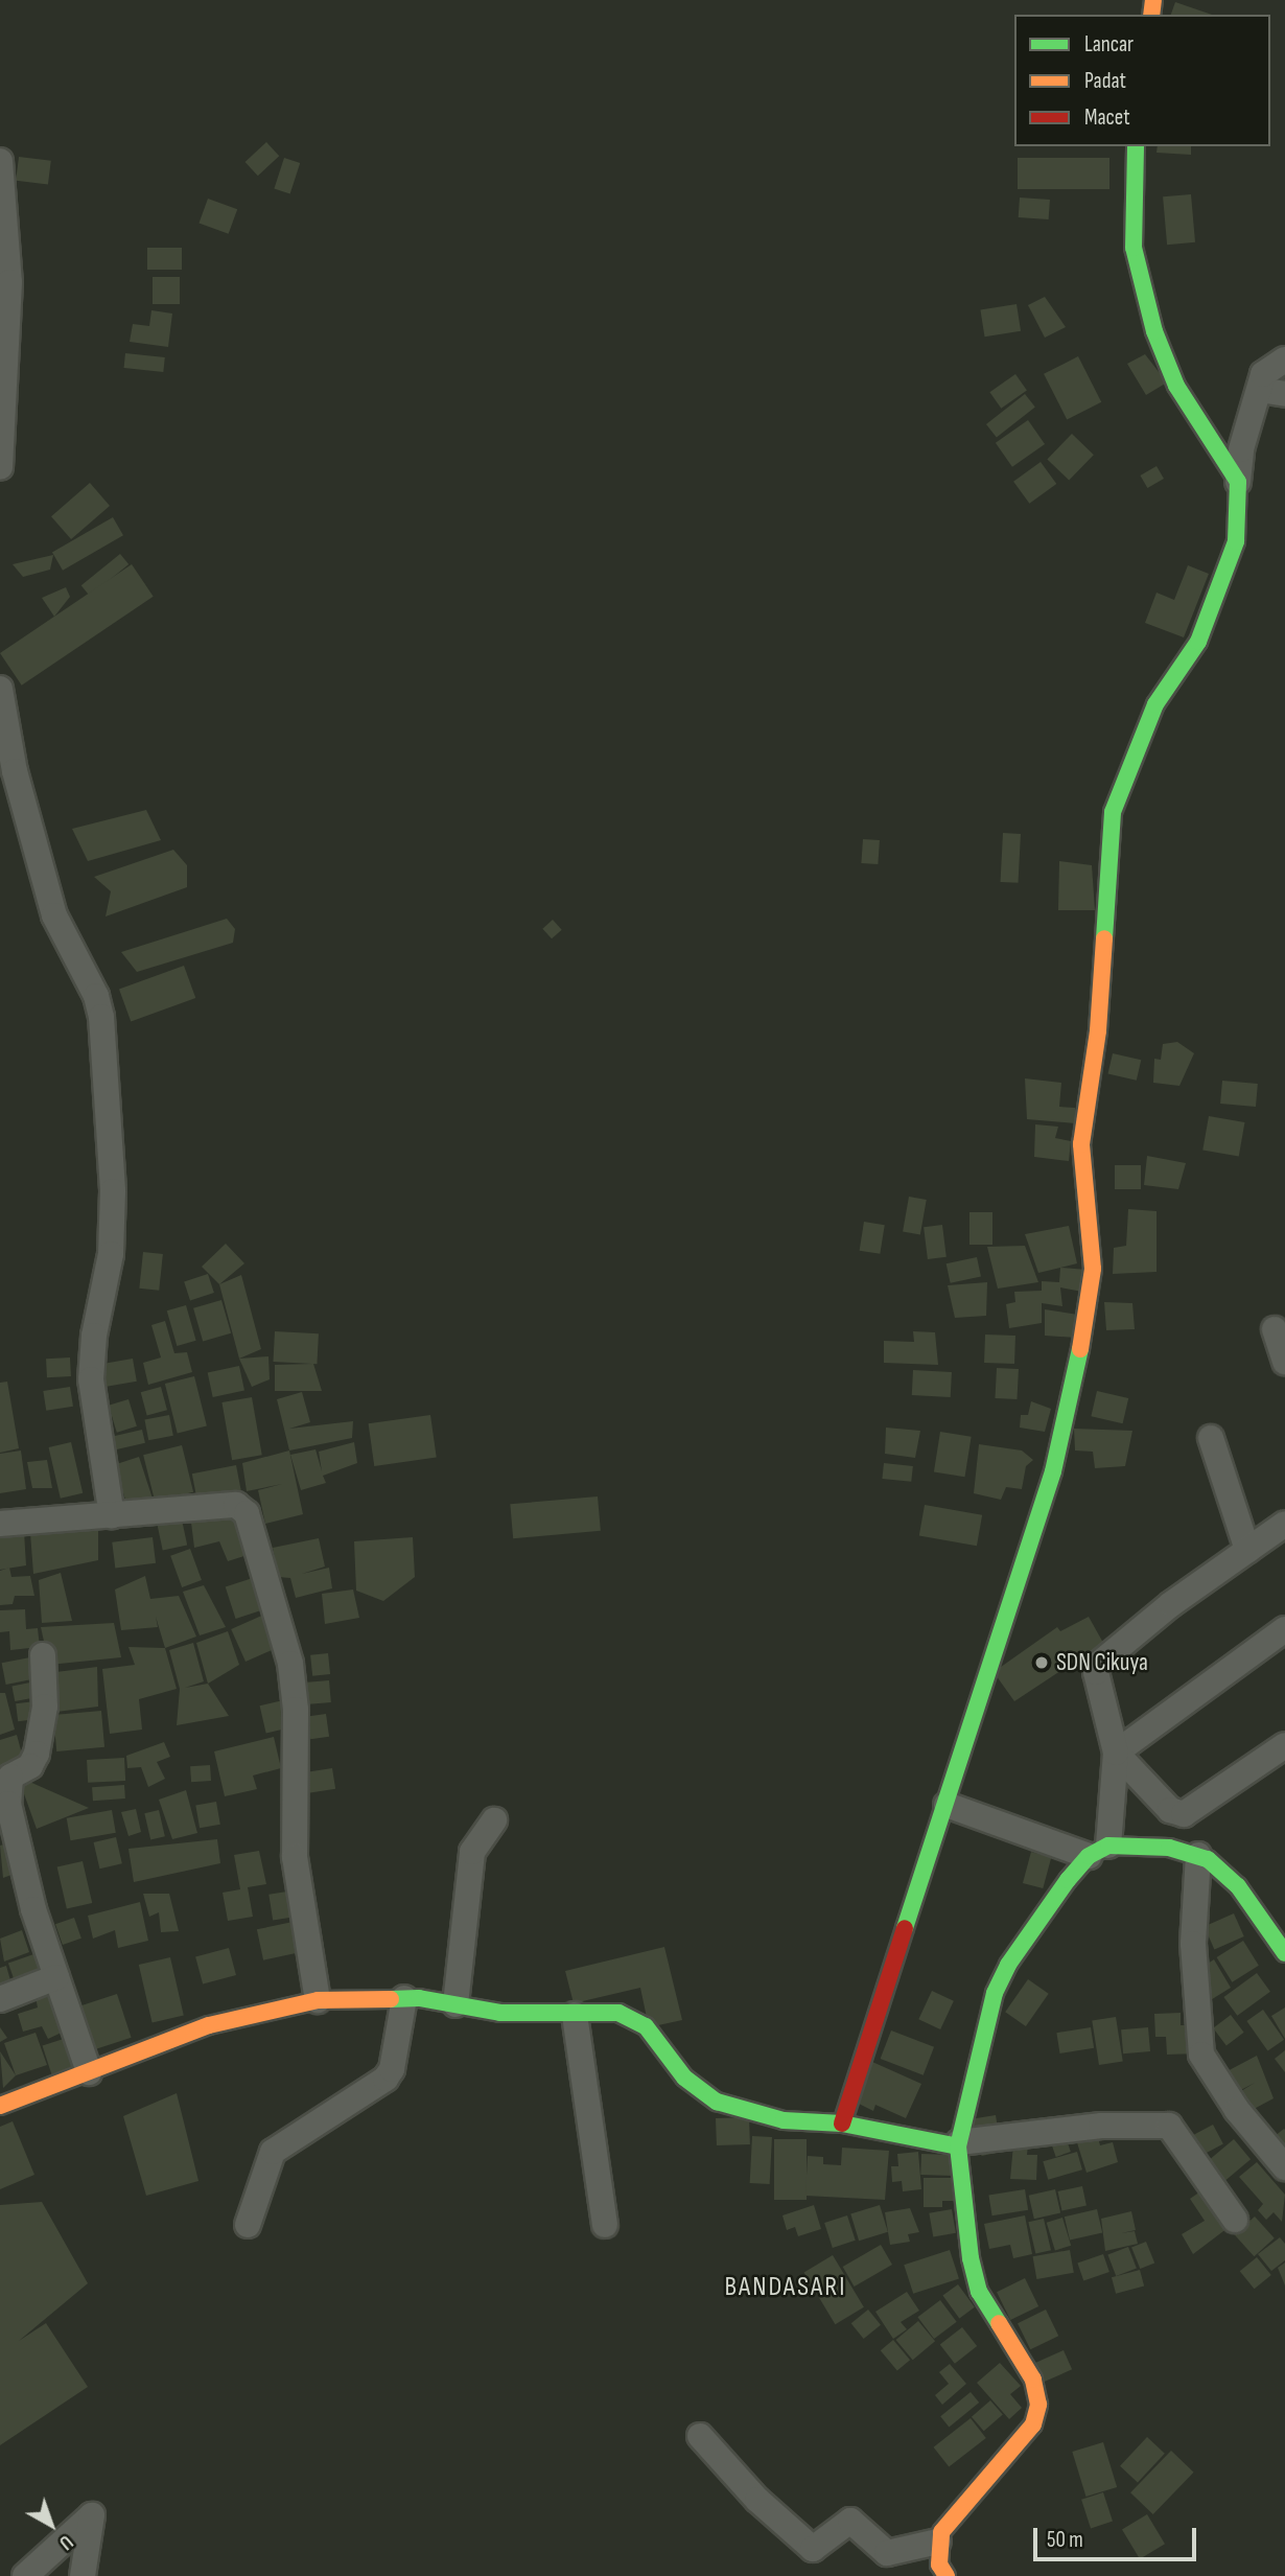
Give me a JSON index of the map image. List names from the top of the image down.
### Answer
{
  "districts": ["BANDASARI"],
  "places": ["SDN Cikuya"],
  "legend": ["Lancar", "Padat", "Macet"],
  "scale_bar": "50 m",
  "north": "bottom right"
}
